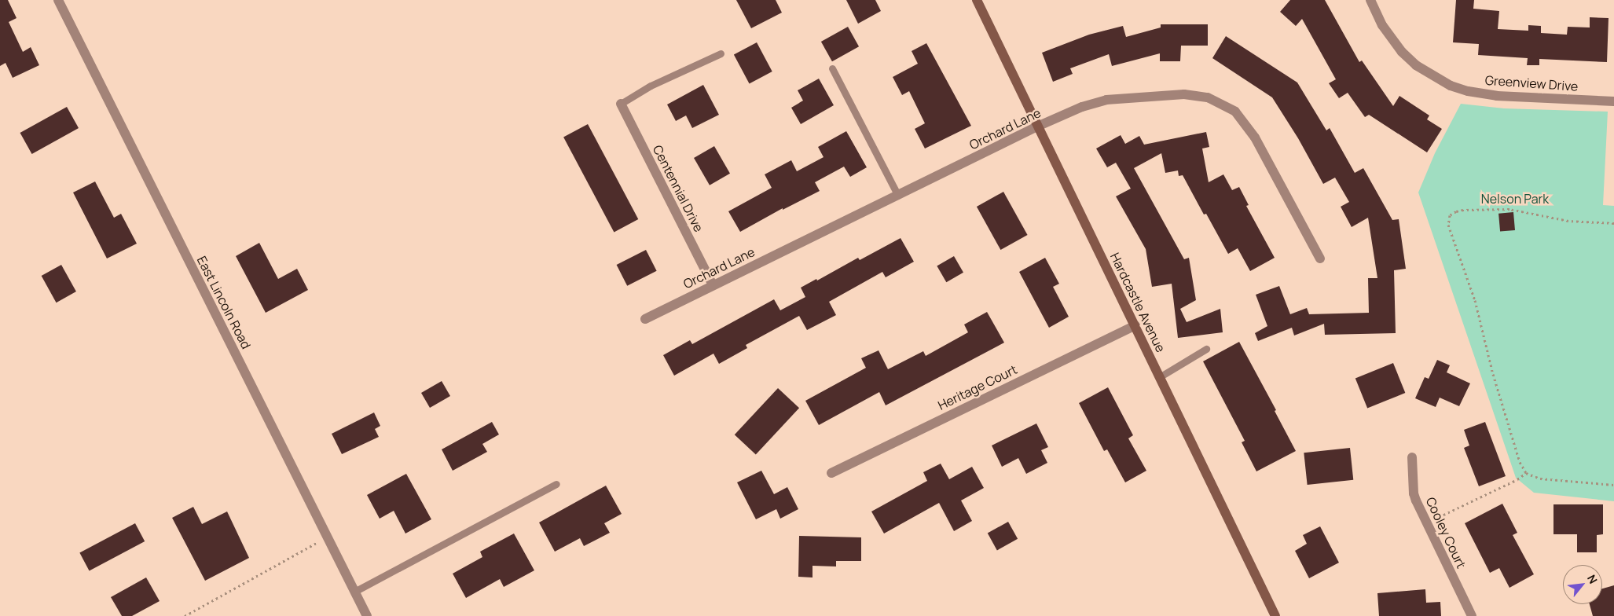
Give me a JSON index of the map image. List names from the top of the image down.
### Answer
{
  "streets": {
    "street": [
      "Greenview Drive",
      "Orchard Lane",
      "Centennial Drive",
      "East Lincoln Road",
      "Hardcastle Avenue",
      "Heritage Court",
      "Cooley Court"
    ]
  },
  "crossings": [
    ["Orchard Lane", "Centennial Drive"],
    ["Orchard Lane", "Hardcastle Avenue"],
    ["Hardcastle Avenue", "Heritage Court"]
  ],
  "parks": ["Nelson Park"],
  "north": "top right"
}
